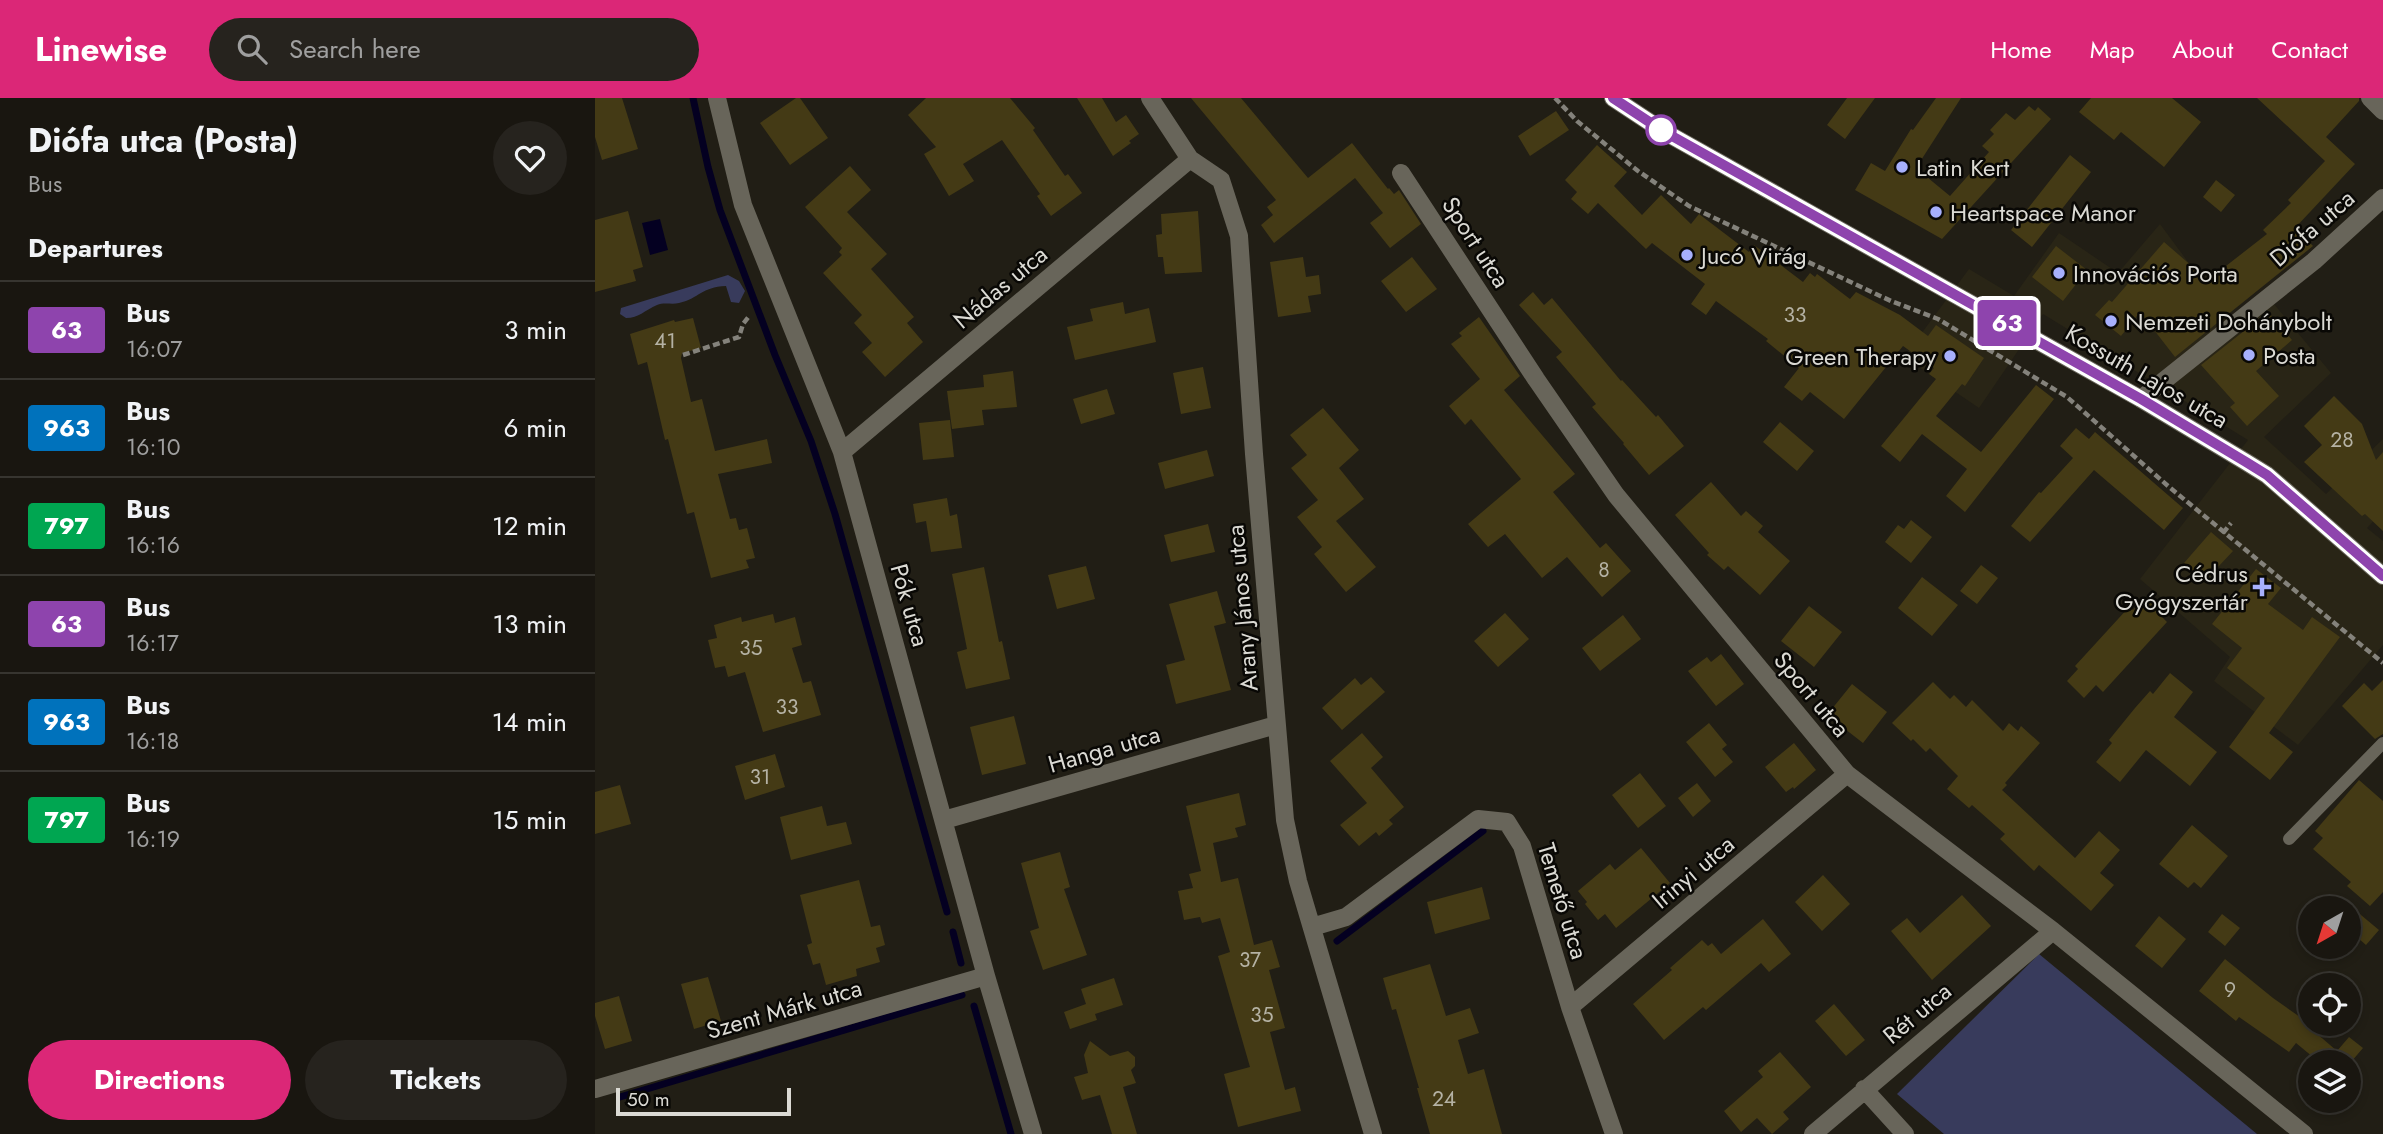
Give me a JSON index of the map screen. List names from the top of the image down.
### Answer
{
  "streets": {
    "street": [
      "Diófa utca",
      "Sport utca",
      "Nádas utca",
      "Kossuth Lajos utca",
      "Pók utca",
      "Arany János utca",
      "Hanga utca",
      "Irinyi utca",
      "Temető utca",
      "Szent Márk utca",
      "Rét utca"
    ]
  },
  "crossings": [
    ["Diófa utca", "Kossuth Lajos utca"],
    ["Sport utca", "Irinyi utca"],
    ["Sport utca", "Rét utca"],
    ["Nádas utca", "Pók utca"],
    ["Nádas utca", "Arany János utca"],
    ["Pók utca", "Hanga utca"],
    ["Pók utca", "Szent Márk utca"],
    ["Arany János utca", "Hanga utca"],
    ["Arany János utca", "Temető utca"],
    ["Irinyi utca", "Temető utca"]
  ],
  "places": {
    "other": [
      "Latin Kert",
      "Heartspace Manor",
      "Jucó Virág",
      "Innovációs Porta",
      "Nemzeti Dohánybolt",
      "Posta",
      "Green Therapy"
    ],
    "health": ["Cédrus Gyógyszertár"]
  },
  "lines": ["bus line 63"],
  "house_numbers": [
    "33",
    "41",
    "28",
    "8",
    "35",
    "33",
    "31",
    "37",
    "9",
    "35",
    "24"
  ],
  "scale_bar": "50 m",
  "north": "bottom left",
  "page": {
    "header": "Linewise",
    "search": "Search here",
    "nav": [
      "Home",
      "Map",
      "About",
      "Contact"
    ],
    "heading": [
      ["Diófa utca (Posta)", "Bus"],
      "Departures"
    ],
    "on_map": "63",
    "list": [
      {
        "mark": "63",
        "name": "Bus",
        "note": "16:07",
        "value": "3 min"
      },
      {
        "mark": "963",
        "name": "Bus",
        "note": "16:10",
        "value": "6 min"
      },
      {
        "mark": "797",
        "name": "Bus",
        "note": "16:16",
        "value": "12 min"
      },
      {
        "mark": "63",
        "name": "Bus",
        "note": "16:17",
        "value": "13 min"
      },
      {
        "mark": "963",
        "name": "Bus",
        "note": "16:18",
        "value": "14 min"
      },
      {
        "mark": "797",
        "name": "Bus",
        "note": "16:19",
        "value": "15 min"
      }
    ],
    "buttons": ["Directions", "Tickets"],
    "scale": "50 m"
  }
}
